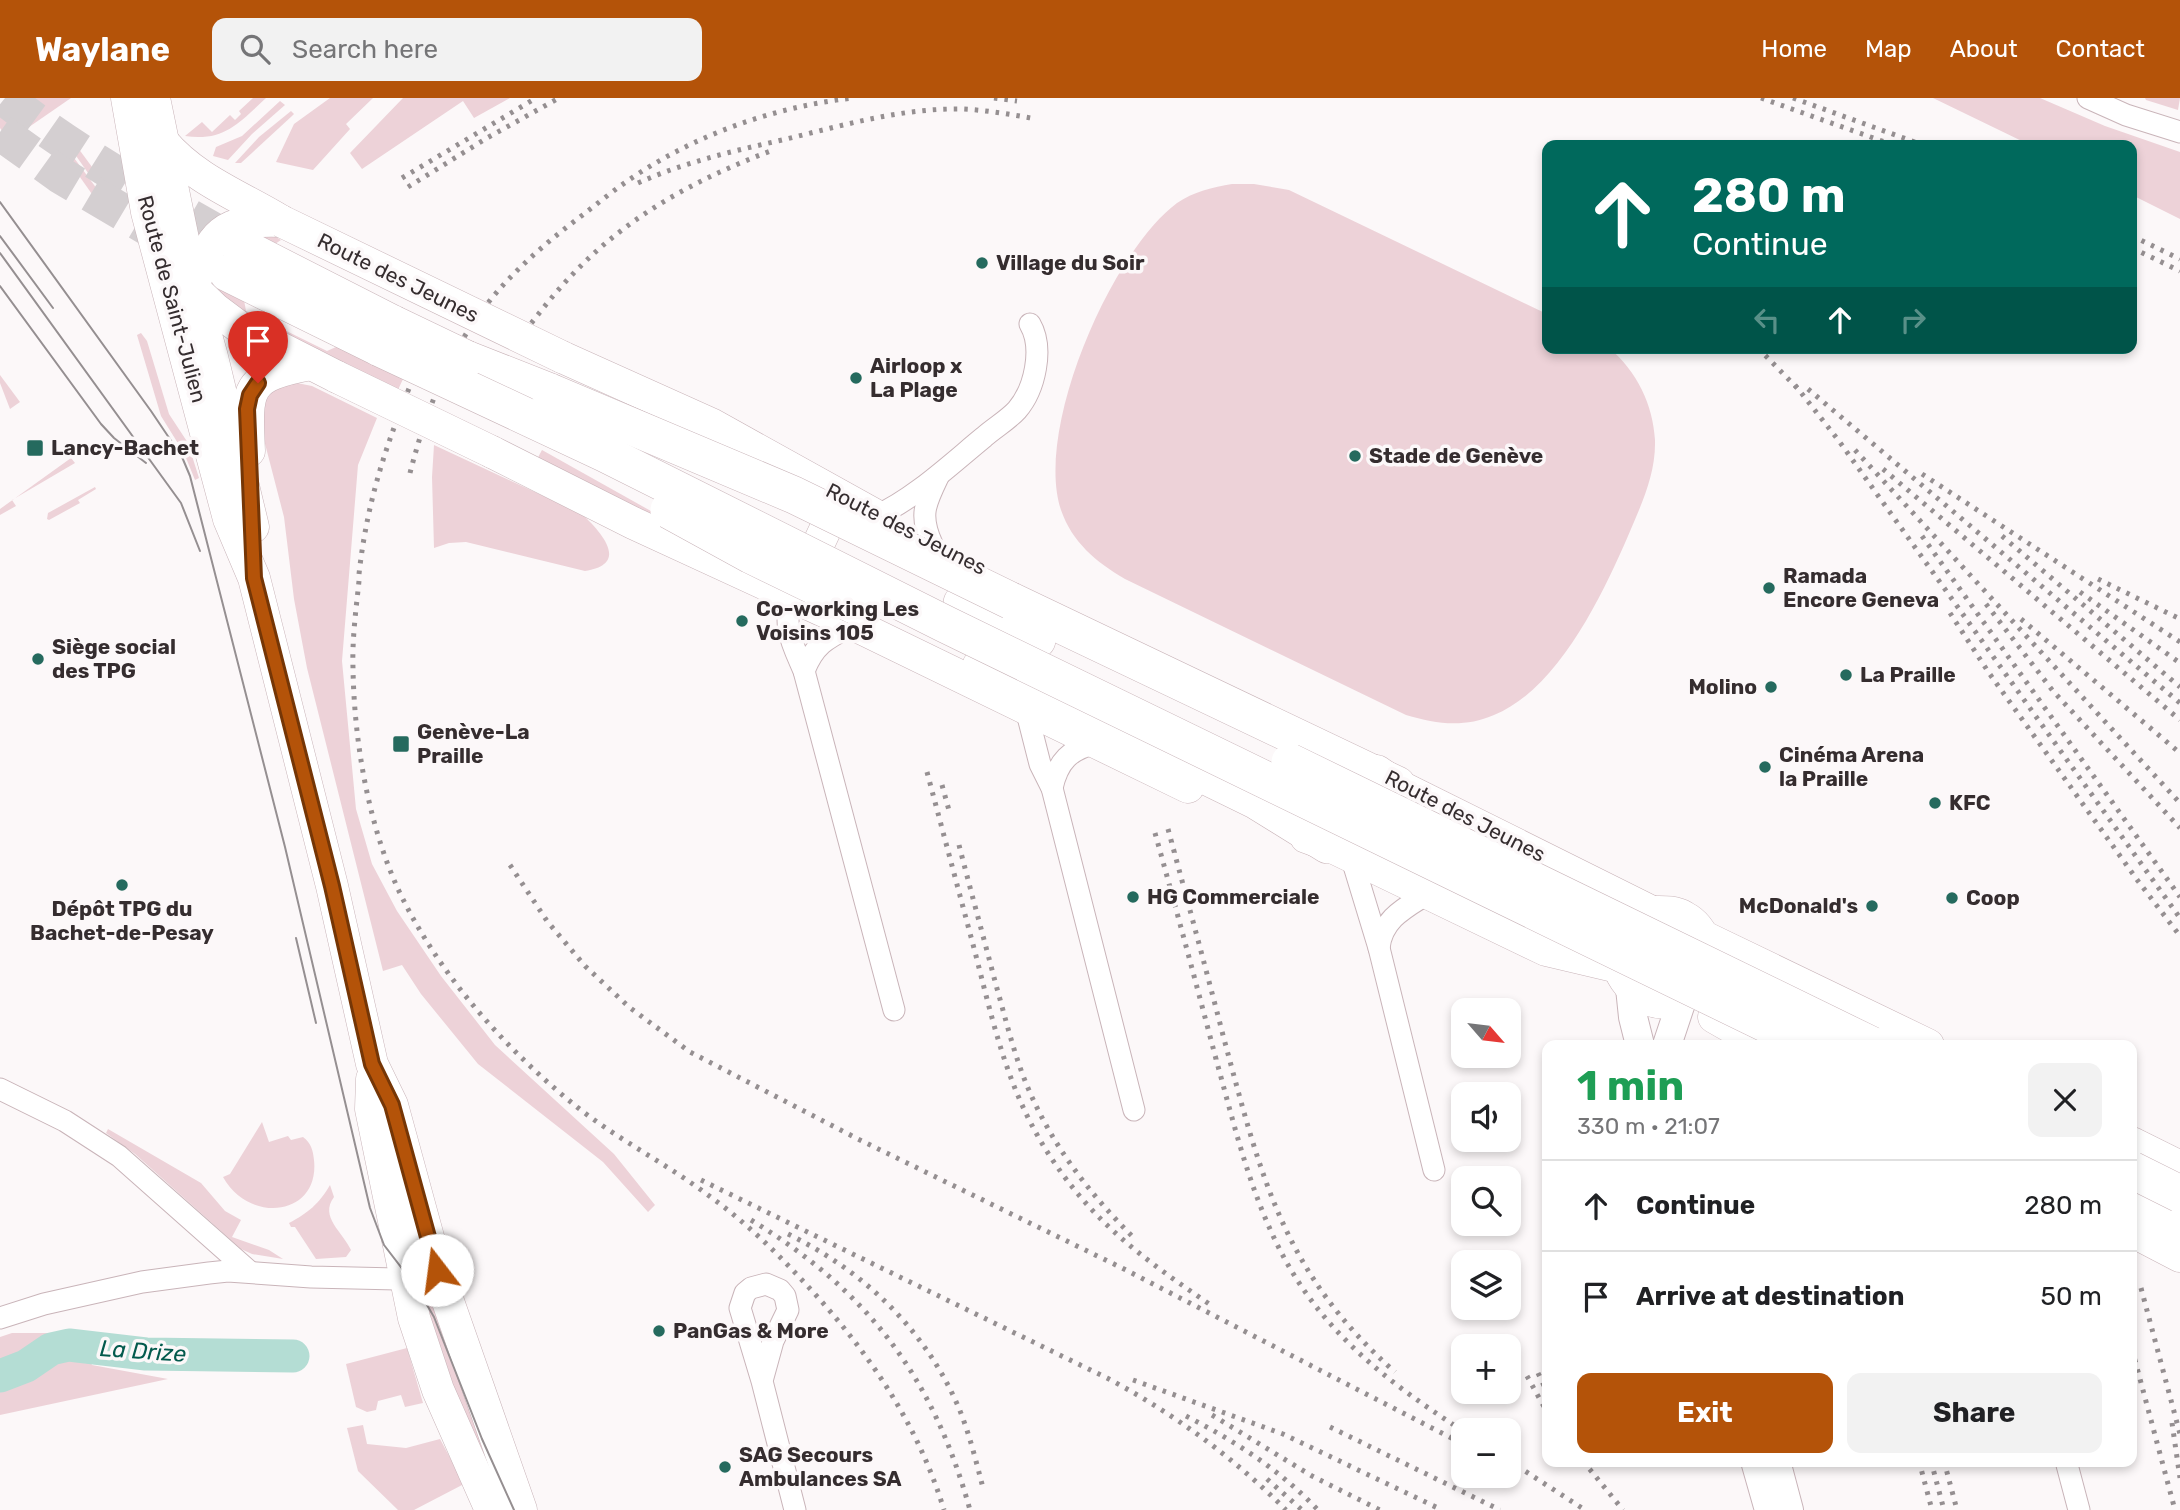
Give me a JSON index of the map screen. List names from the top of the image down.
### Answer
{
  "streets": {
    "main road": ["Route des Jeunes", "Route de Saint-Julien"]
  },
  "crossings": [
    ["Route des Jeunes", "Route de Saint-Julien"]
  ],
  "water": ["La Drize"],
  "places": {
    "other": [
      "Village du Soir",
      "Airloop x La Plage",
      "Stade de Genève",
      "Ramada Encore Geneva",
      "Co-working Les Voisins 105",
      "Siège social des TPG",
      "La Praille",
      "Molino",
      "Cinéma Arena la Praille",
      "KFC",
      "Dépôt TPG du Bachet-de-Pesay",
      "HG Commerciale",
      "Coop",
      "McDonald's",
      "PanGas & More",
      "SAG Secours Ambulances SA"
    ],
    "transit": ["Lancy-Bachet", "Genève-La Praille"]
  },
  "north": "bottom right",
  "page": {
    "header": "Waylane",
    "search": "Search here",
    "nav": [
      "Home",
      "Map",
      "About",
      "Contact"
    ],
    "turn": ["280 m", "Continue"],
    "map_buttons": ["+", "−"],
    "heading": ["1 min", "330 m · 21:07"],
    "list": [
      {
        "name": "Continue",
        "value": "280 m"
      },
      {
        "name": "Arrive at destination",
        "value": "50 m"
      }
    ],
    "buttons": ["Exit", "Share"]
  }
}
